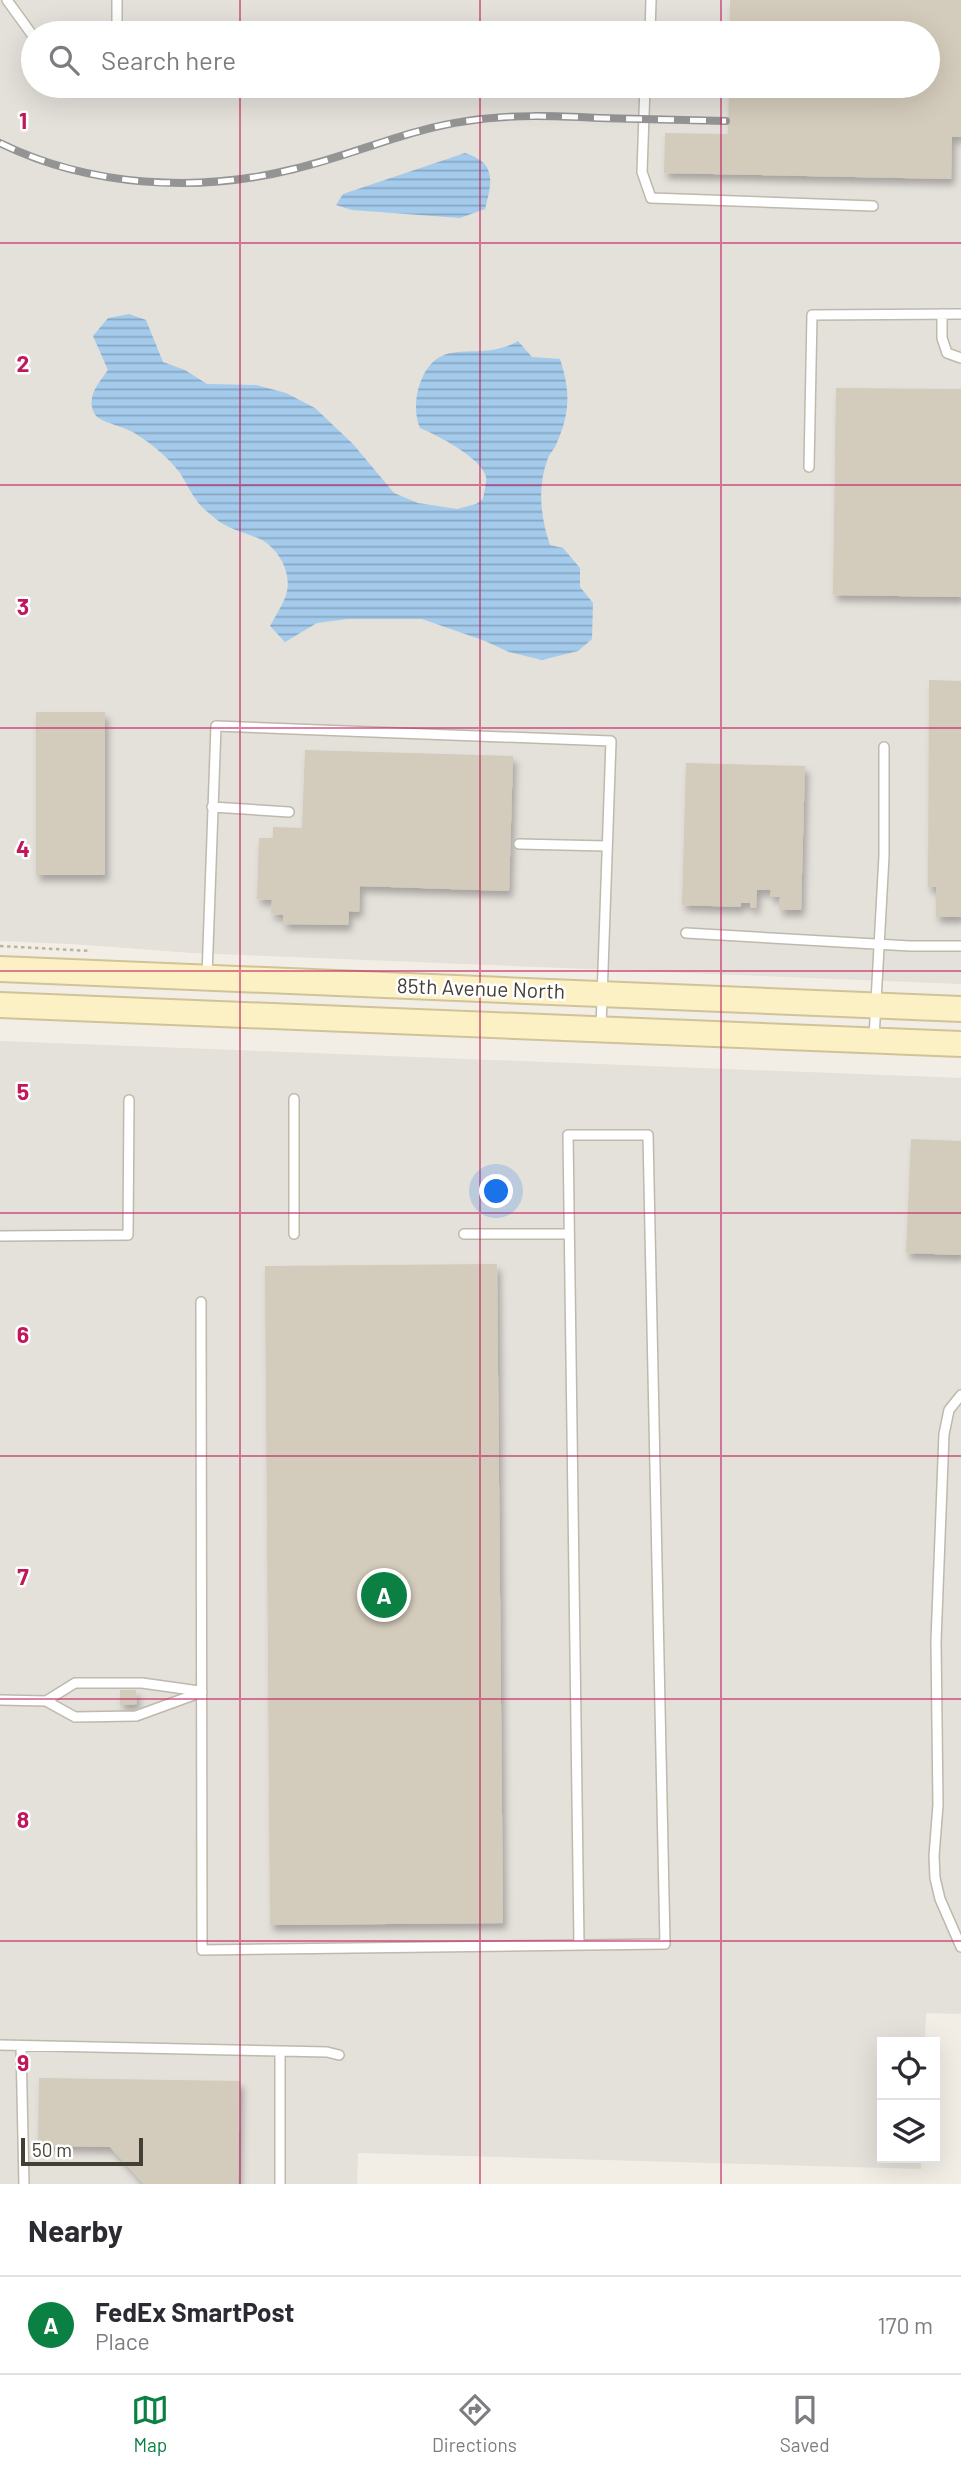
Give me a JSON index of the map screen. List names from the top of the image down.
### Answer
{
  "streets": {
    "main road": ["85th Avenue North"]
  },
  "scale_bar": "50 m",
  "page": {
    "search": "Search here",
    "pins": "A",
    "scale": "50 m",
    "heading": "Nearby",
    "list": [
      {
        "mark": "A",
        "name": "FedEx SmartPost",
        "note": "Place",
        "value": "170 m"
      }
    ],
    "nav": ["Map", "Directions", "Saved"]
  },
  "grid": {
    "rows": [
      "1",
      "2",
      "3",
      "4",
      "5",
      "6",
      "7",
      "8",
      "9"
    ]
  }
}
